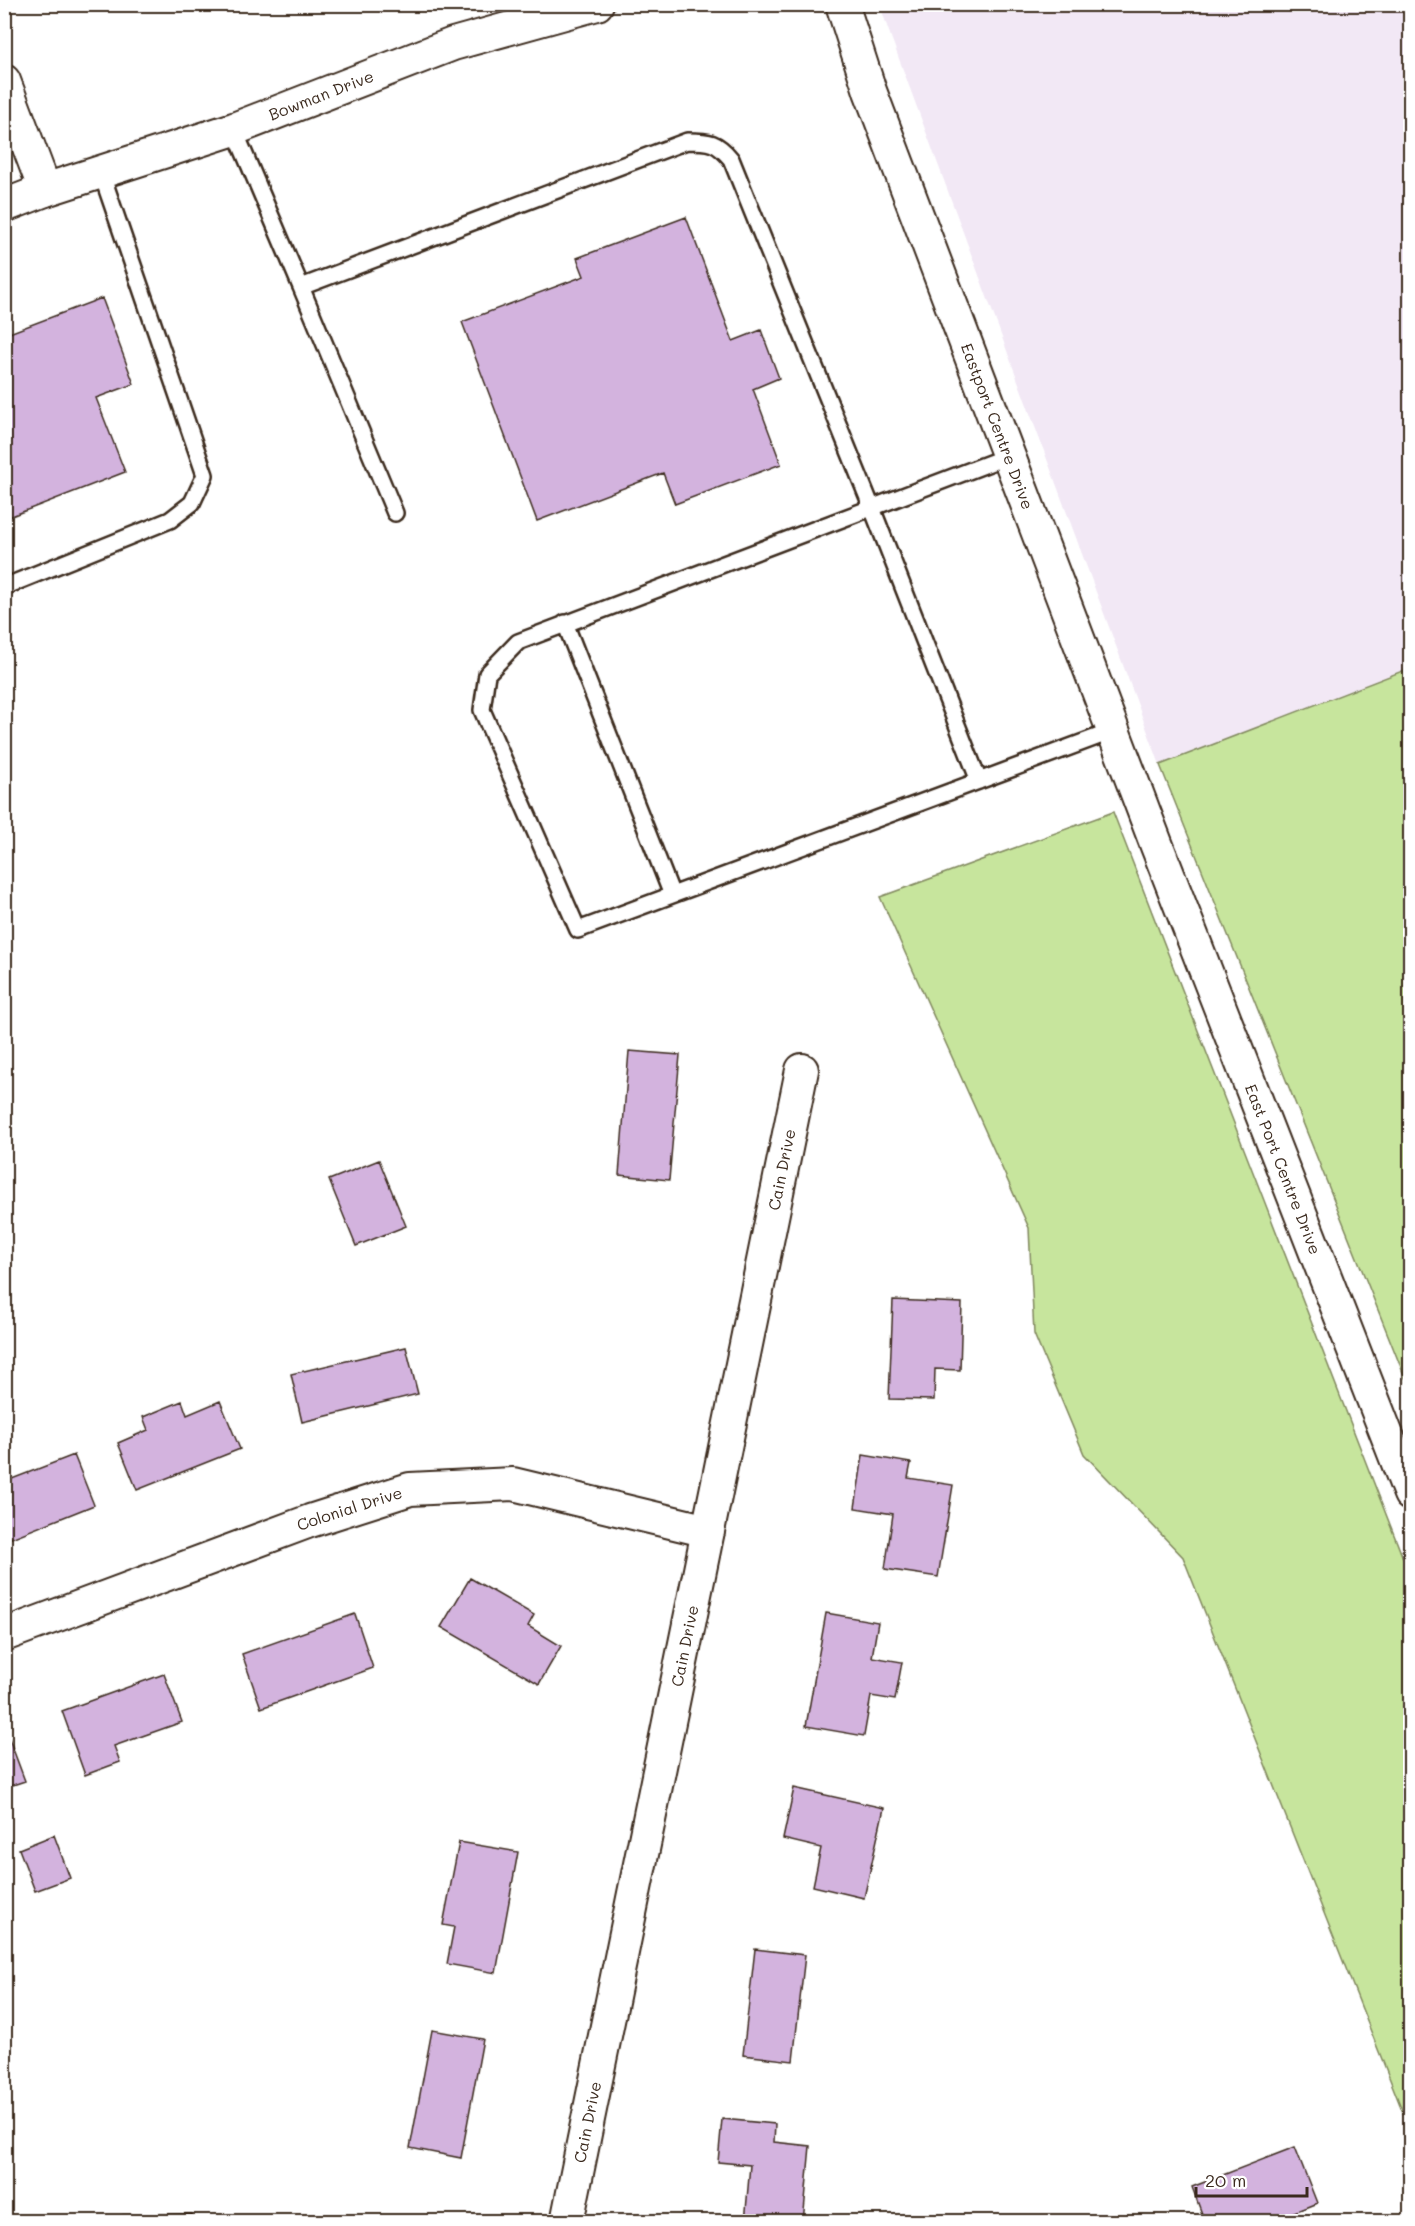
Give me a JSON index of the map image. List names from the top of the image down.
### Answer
{
  "streets": {
    "street": [
      "Bowman Drive",
      "Eastport Centre Drive",
      "Cain Drive",
      "East Port Centre Drive",
      "Colonial Drive"
    ]
  },
  "crossings": [
    ["Eastport Centre Drive", "East Port Centre Drive"],
    ["Cain Drive", "Colonial Drive"]
  ],
  "scale_bar": "20 m"
}
